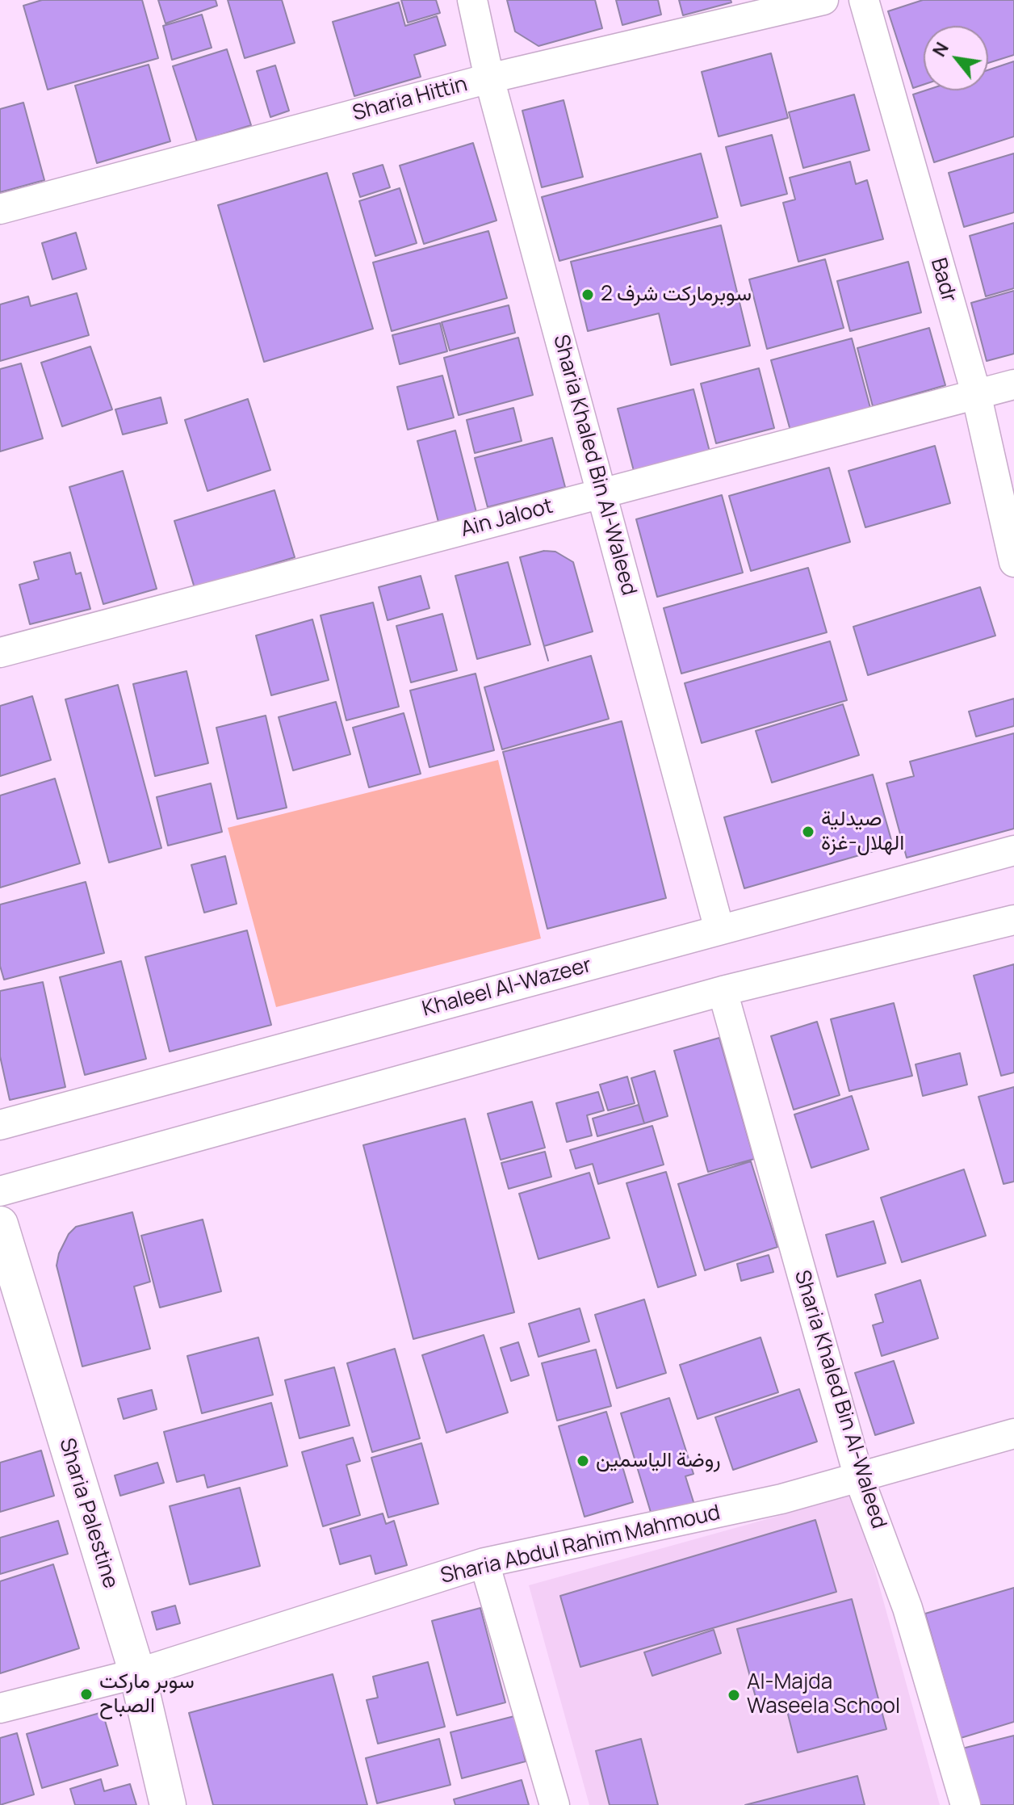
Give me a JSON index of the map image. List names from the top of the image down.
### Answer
{
  "streets": {
    "street": [
      "Sharia Hittin",
      "Badr",
      "Sharia Khaled Bin Al-Waleed",
      "Ain Jaloot",
      "Khaleel Al-Wazeer",
      "Sharia Palestine",
      "Sharia Abdul Rahim Mahmoud"
    ]
  },
  "crossings": [
    ["Sharia Hittin", "Sharia Khaled Bin Al-Waleed"],
    ["Badr", "Ain Jaloot"],
    ["Sharia Khaled Bin Al-Waleed", "Ain Jaloot"],
    ["Sharia Khaled Bin Al-Waleed", "Khaleel Al-Wazeer"],
    ["Sharia Khaled Bin Al-Waleed", "Sharia Abdul Rahim Mahmoud"],
    ["Sharia Palestine", "Sharia Abdul Rahim Mahmoud"]
  ],
  "places": [
    "سوبرماركت شرف 2",
    "صيدلية الهلال-غزة",
    "روضة الياسمين",
    "سوبر ماركت الصباح",
    "Al-Majda Waseela School"
  ],
  "north": "top left"
}
